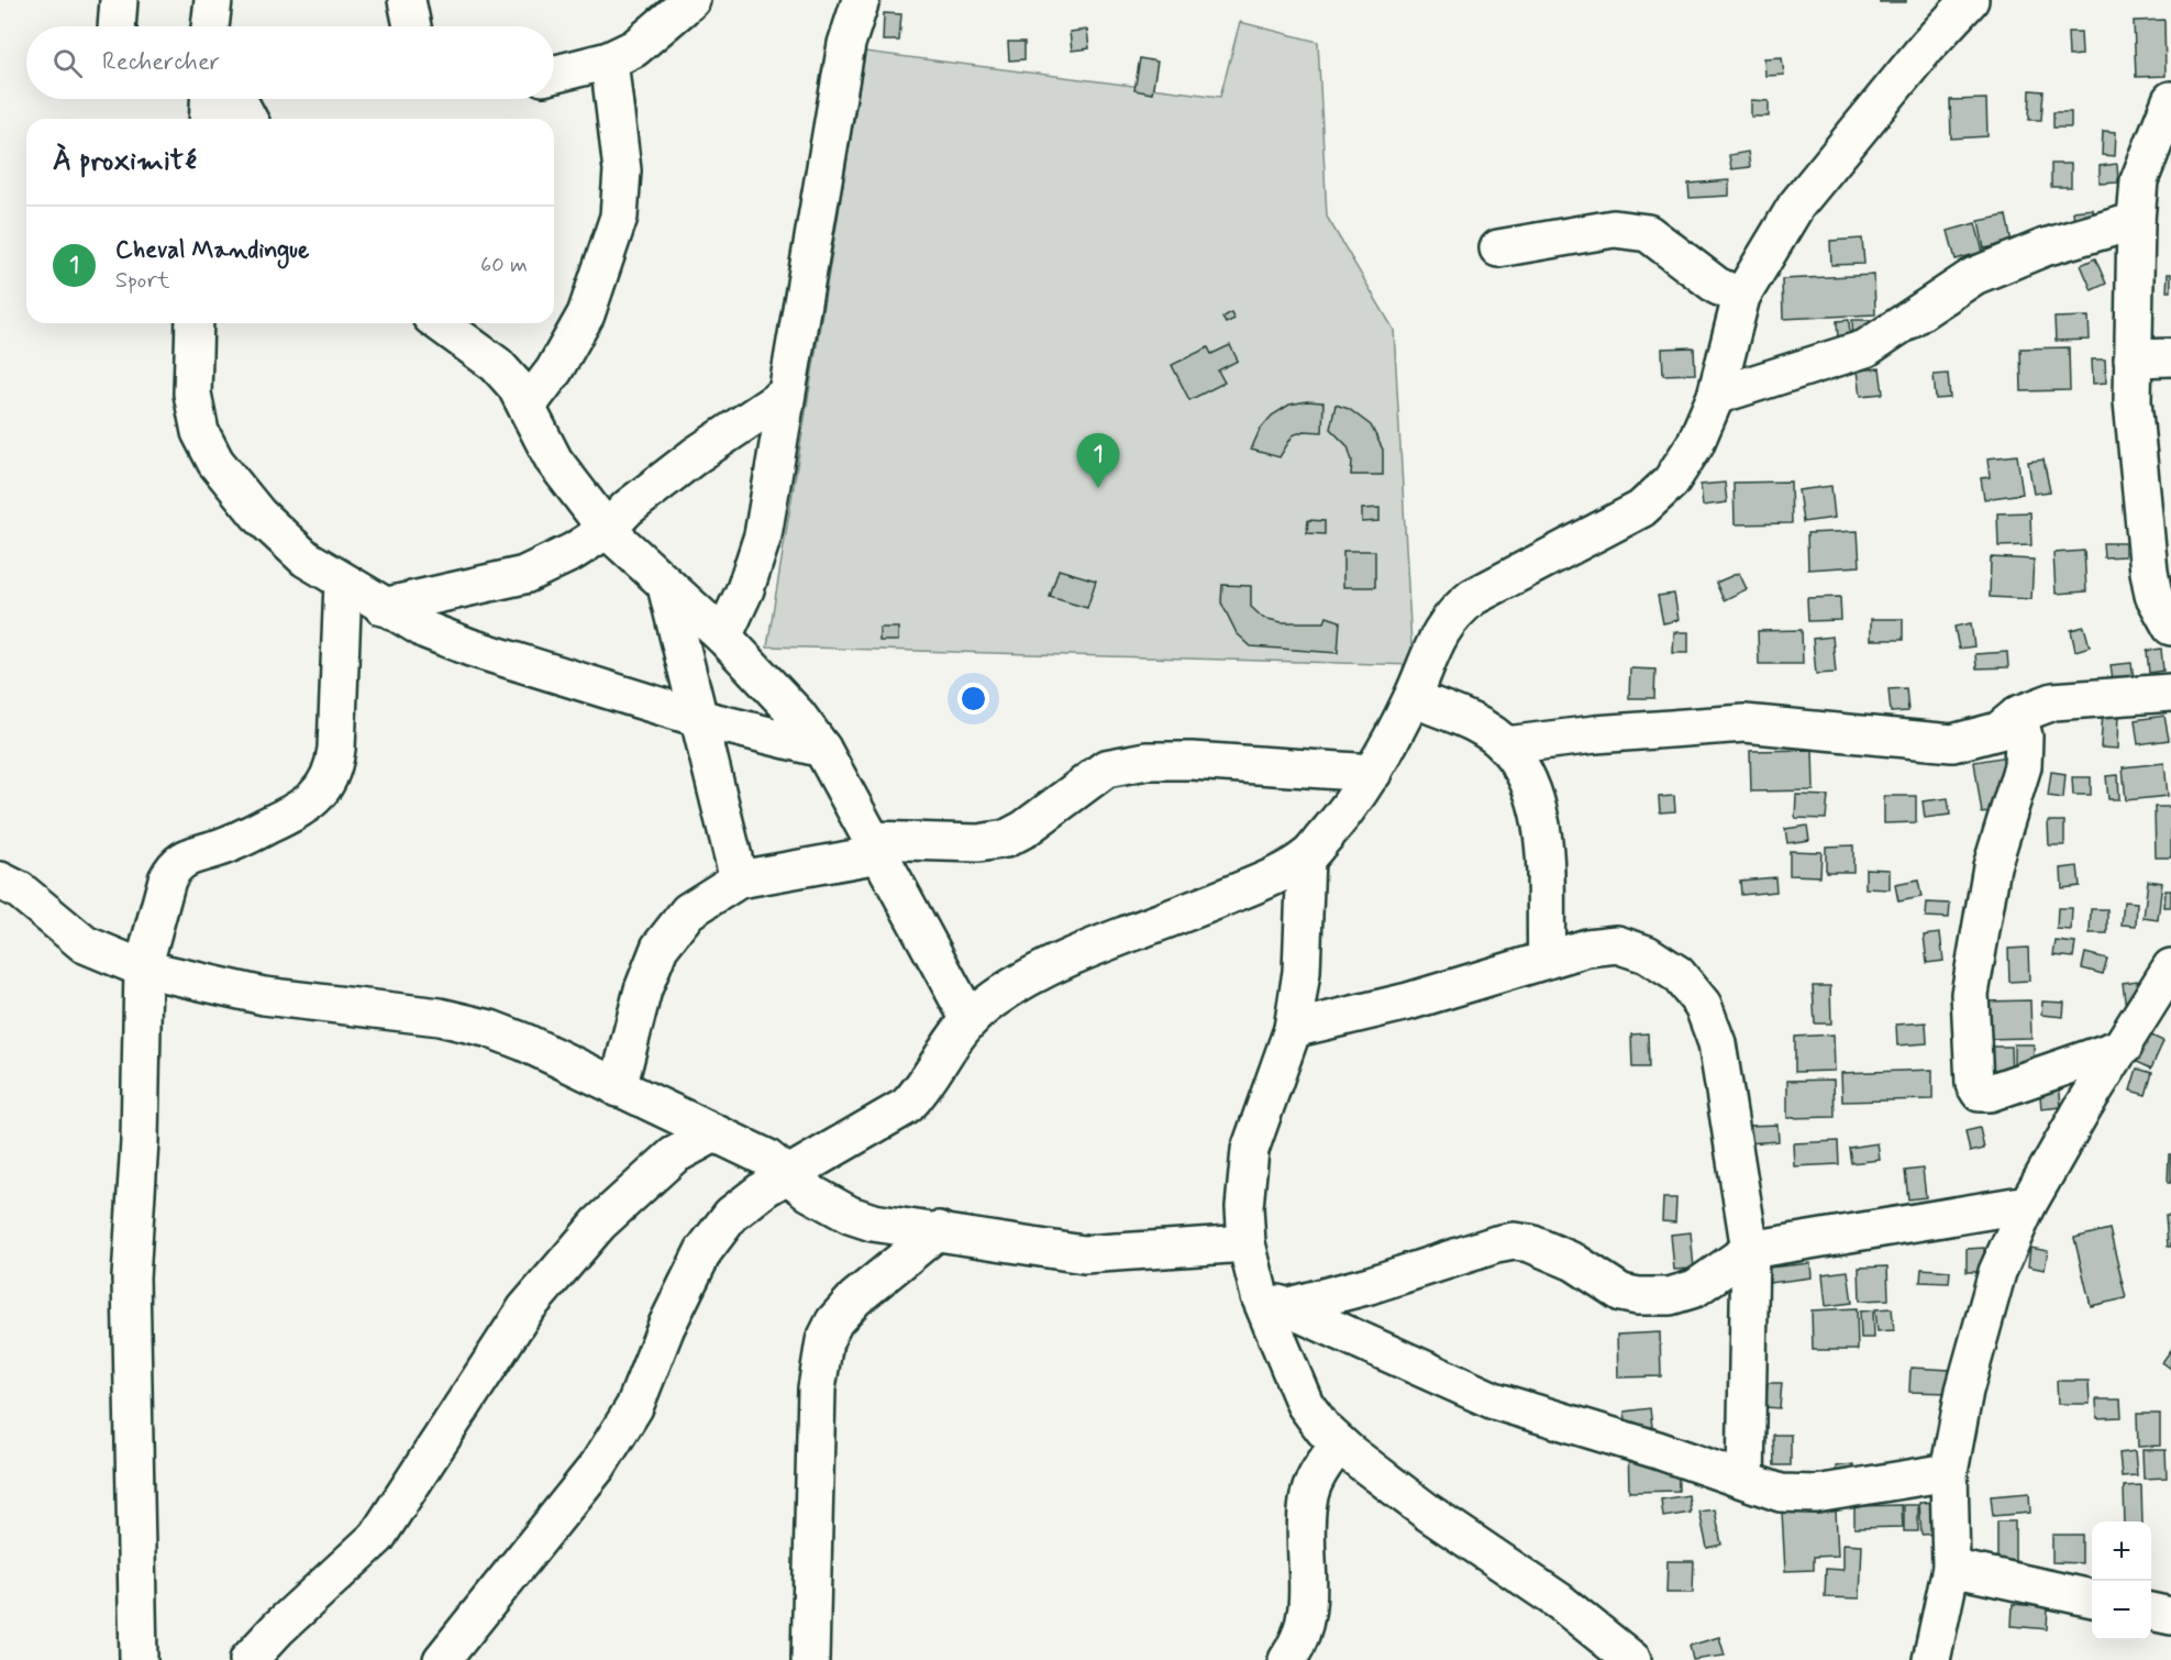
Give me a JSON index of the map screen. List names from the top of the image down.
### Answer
{
  "page": {
    "search": "Rechercher",
    "heading": "À proximité",
    "list": [
      {
        "mark": "1",
        "name": "Cheval Mandingue",
        "note": "Sport",
        "value": "60 m"
      }
    ],
    "pins": "1",
    "map_buttons": ["+", "−"]
  }
}
